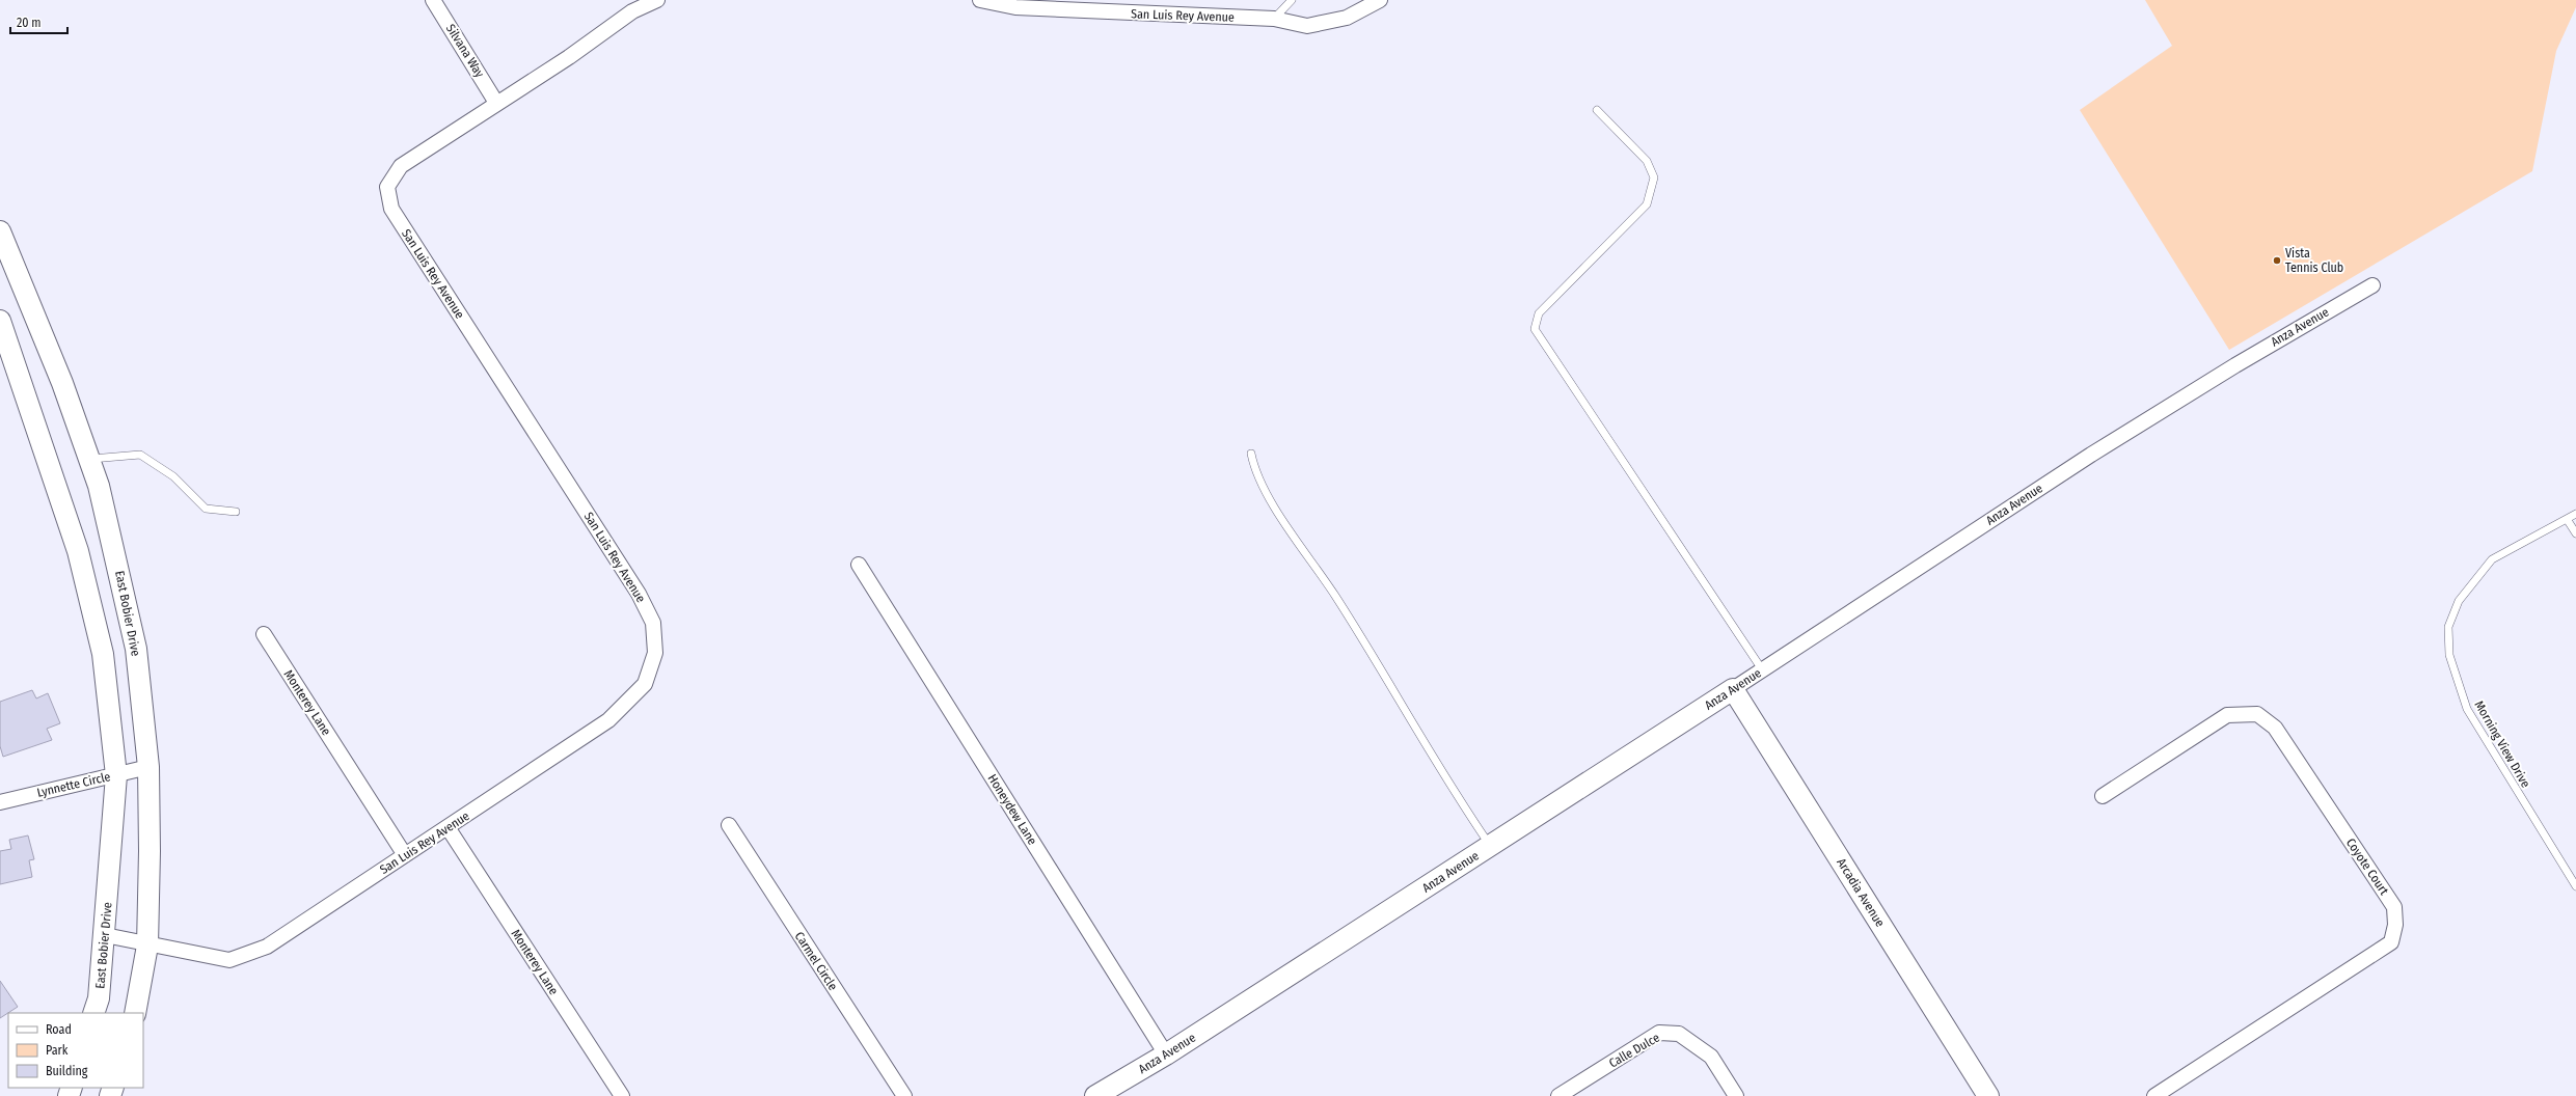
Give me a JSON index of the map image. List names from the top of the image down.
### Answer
{
  "streets": {
    "main road": ["Anza Avenue", "East Bobier Drive", "Arcadia Avenue"],
    "street": [
      "San Luis Rey Avenue",
      "Silvana Way",
      "Monterey Lane",
      "Lynnette Circle",
      "Honeydew Lane",
      "Coyote Court",
      "Carmel Circle",
      "Calle Dulce"
    ],
    "lane": ["Morning View Drive"]
  },
  "crossings": [
    ["San Luis Rey Avenue", "Silvana Way"],
    ["San Luis Rey Avenue", "East Bobier Drive"],
    ["San Luis Rey Avenue", "Monterey Lane"],
    ["Anza Avenue", "Honeydew Lane"],
    ["Anza Avenue", "Arcadia Avenue"],
    ["East Bobier Drive", "Lynnette Circle"]
  ],
  "places": ["Vista Tennis Club"],
  "legend": ["Road", "Park", "Building"],
  "scale_bar": "20 m"
}
